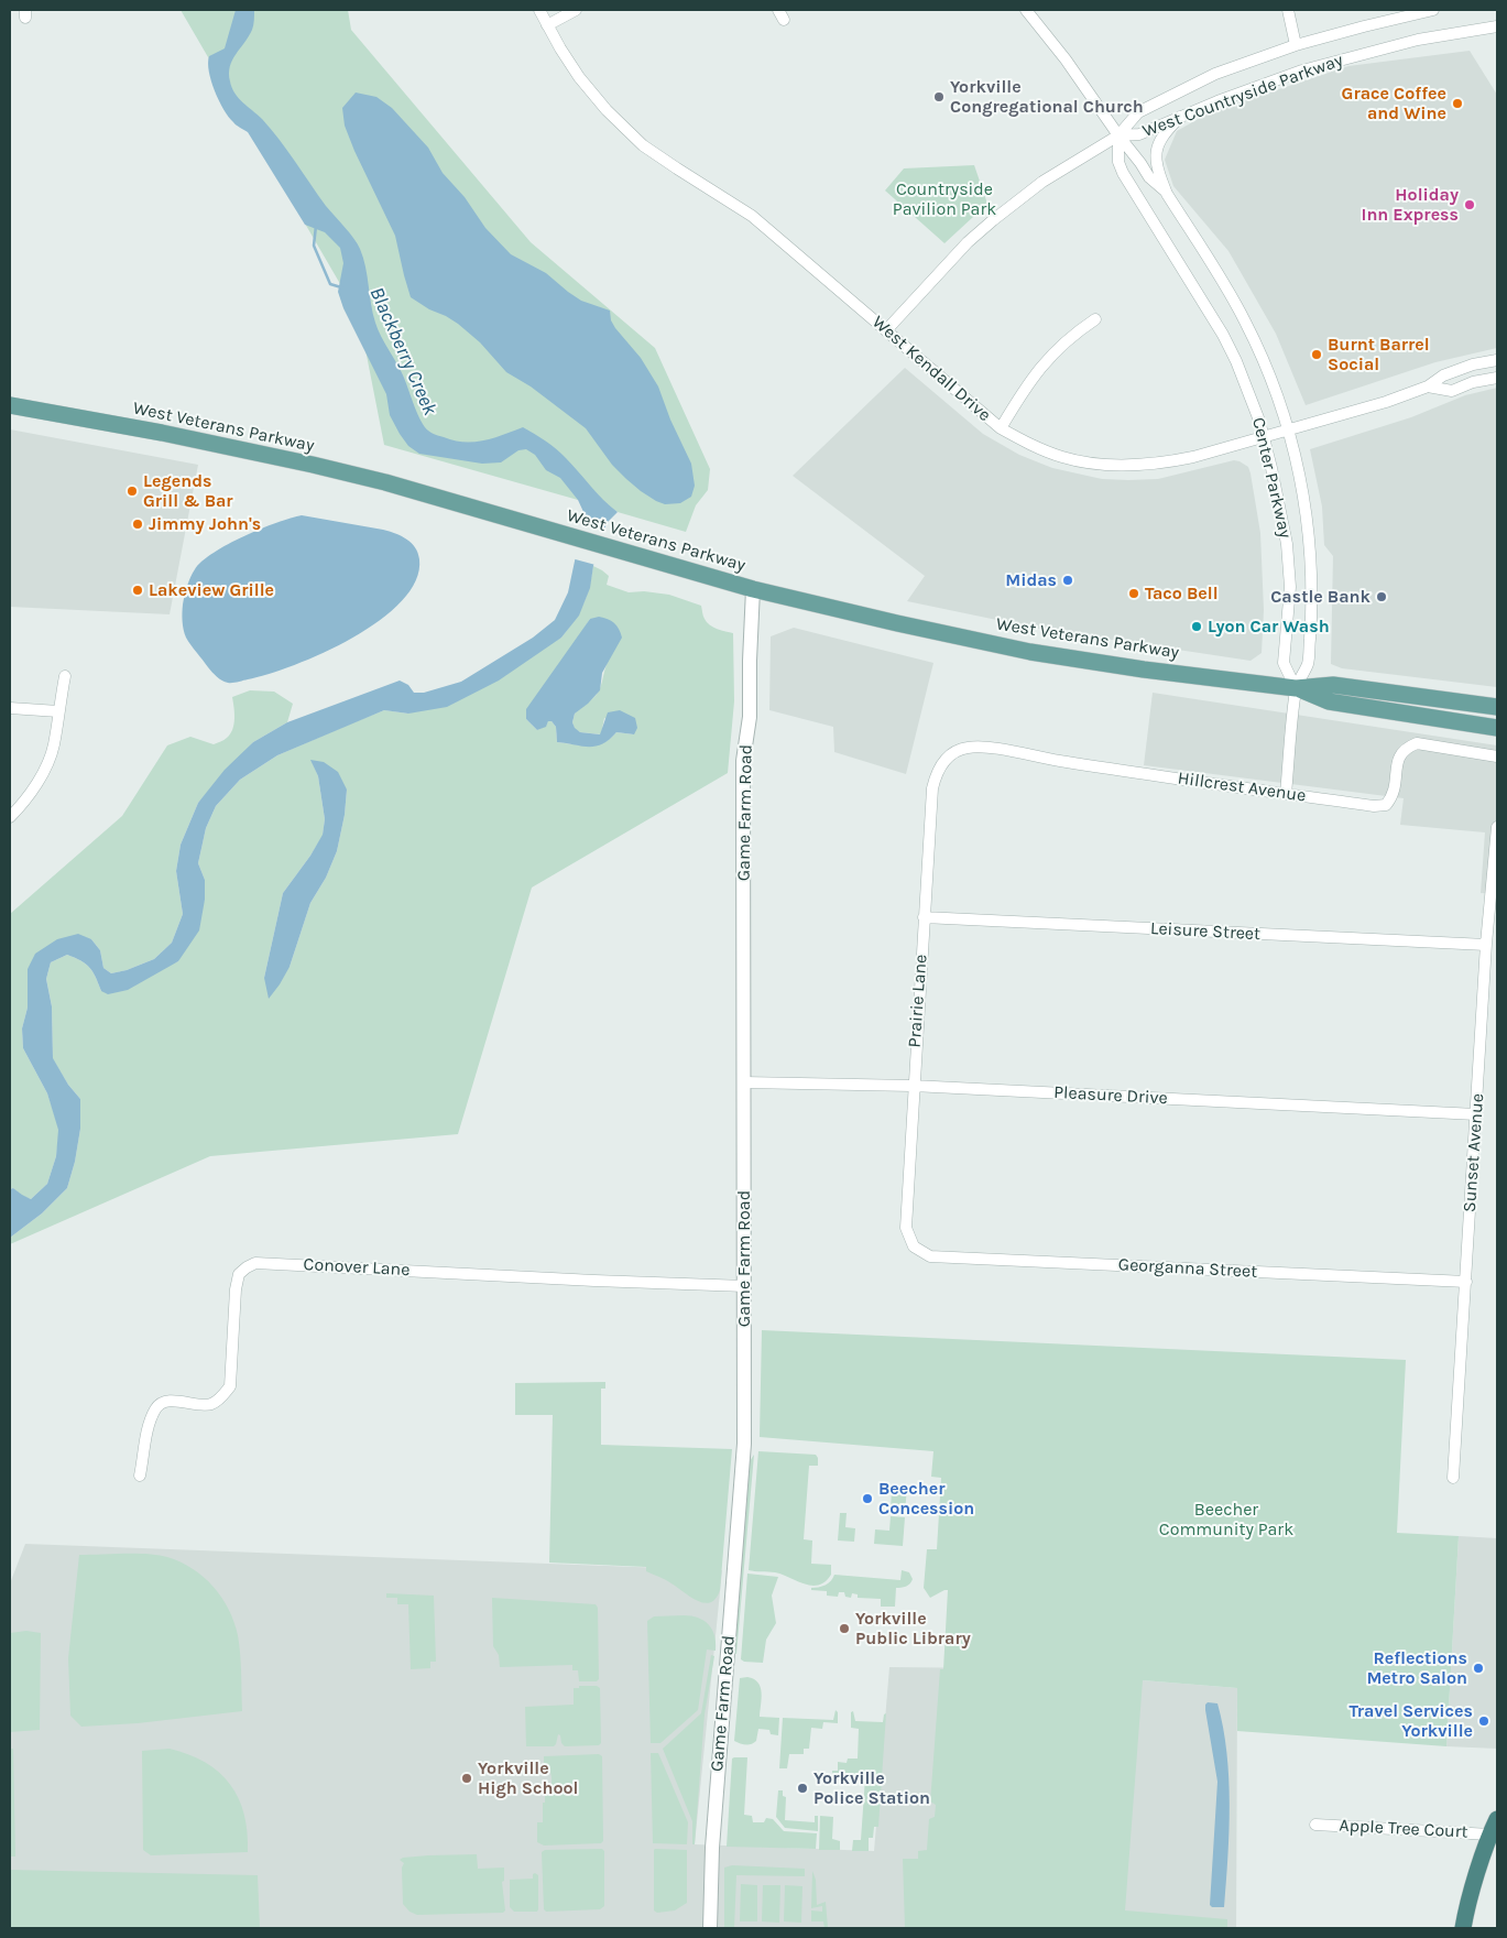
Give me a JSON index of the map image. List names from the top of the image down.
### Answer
{
  "streets": {
    "main road": ["West Veterans Parkway"],
    "street": [
      "West Countryside Parkway",
      "West Kendall Drive",
      "Center Parkway",
      "Hillcrest Avenue",
      "Game Farm Road",
      "Leisure Street",
      "Prairie Lane",
      "Pleasure Drive",
      "Sunset Avenue",
      "Conover Lane",
      "Georganna Street",
      "Apple Tree Court"
    ]
  },
  "crossings": [
    ["West Countryside Parkway", "West Kendall Drive"],
    ["West Countryside Parkway", "Center Parkway"],
    ["West Kendall Drive", "Center Parkway"],
    ["West Veterans Parkway", "Center Parkway"],
    ["West Veterans Parkway", "Game Farm Road"],
    ["Center Parkway", "Hillcrest Avenue"],
    ["Hillcrest Avenue", "Prairie Lane"],
    ["Game Farm Road", "Pleasure Drive"],
    ["Game Farm Road", "Conover Lane"],
    ["Leisure Street", "Prairie Lane"],
    ["Leisure Street", "Sunset Avenue"],
    ["Prairie Lane", "Pleasure Drive"],
    ["Prairie Lane", "Georganna Street"],
    ["Pleasure Drive", "Sunset Avenue"],
    ["Sunset Avenue", "Georganna Street"]
  ],
  "water": ["Blackberry Creek"],
  "parks": ["Countryside Pavilion Park", "Beecher Community Park"],
  "places": [
    "Yorkville Congregational Church",
    "Grace Coffee and Wine",
    "Holiday Inn Express",
    "Burnt Barrel Social",
    "Legends Grill & Bar",
    "Jimmy John's",
    "Midas",
    "Lakeview Grille",
    "Taco Bell",
    "Castle Bank",
    "Lyon Car Wash",
    "Beecher Concession",
    "Yorkville Public Library",
    "Reflections Metro Salon",
    "Travel Services Yorkville",
    "Yorkville High School",
    "Yorkville Police Station"
  ]
}
